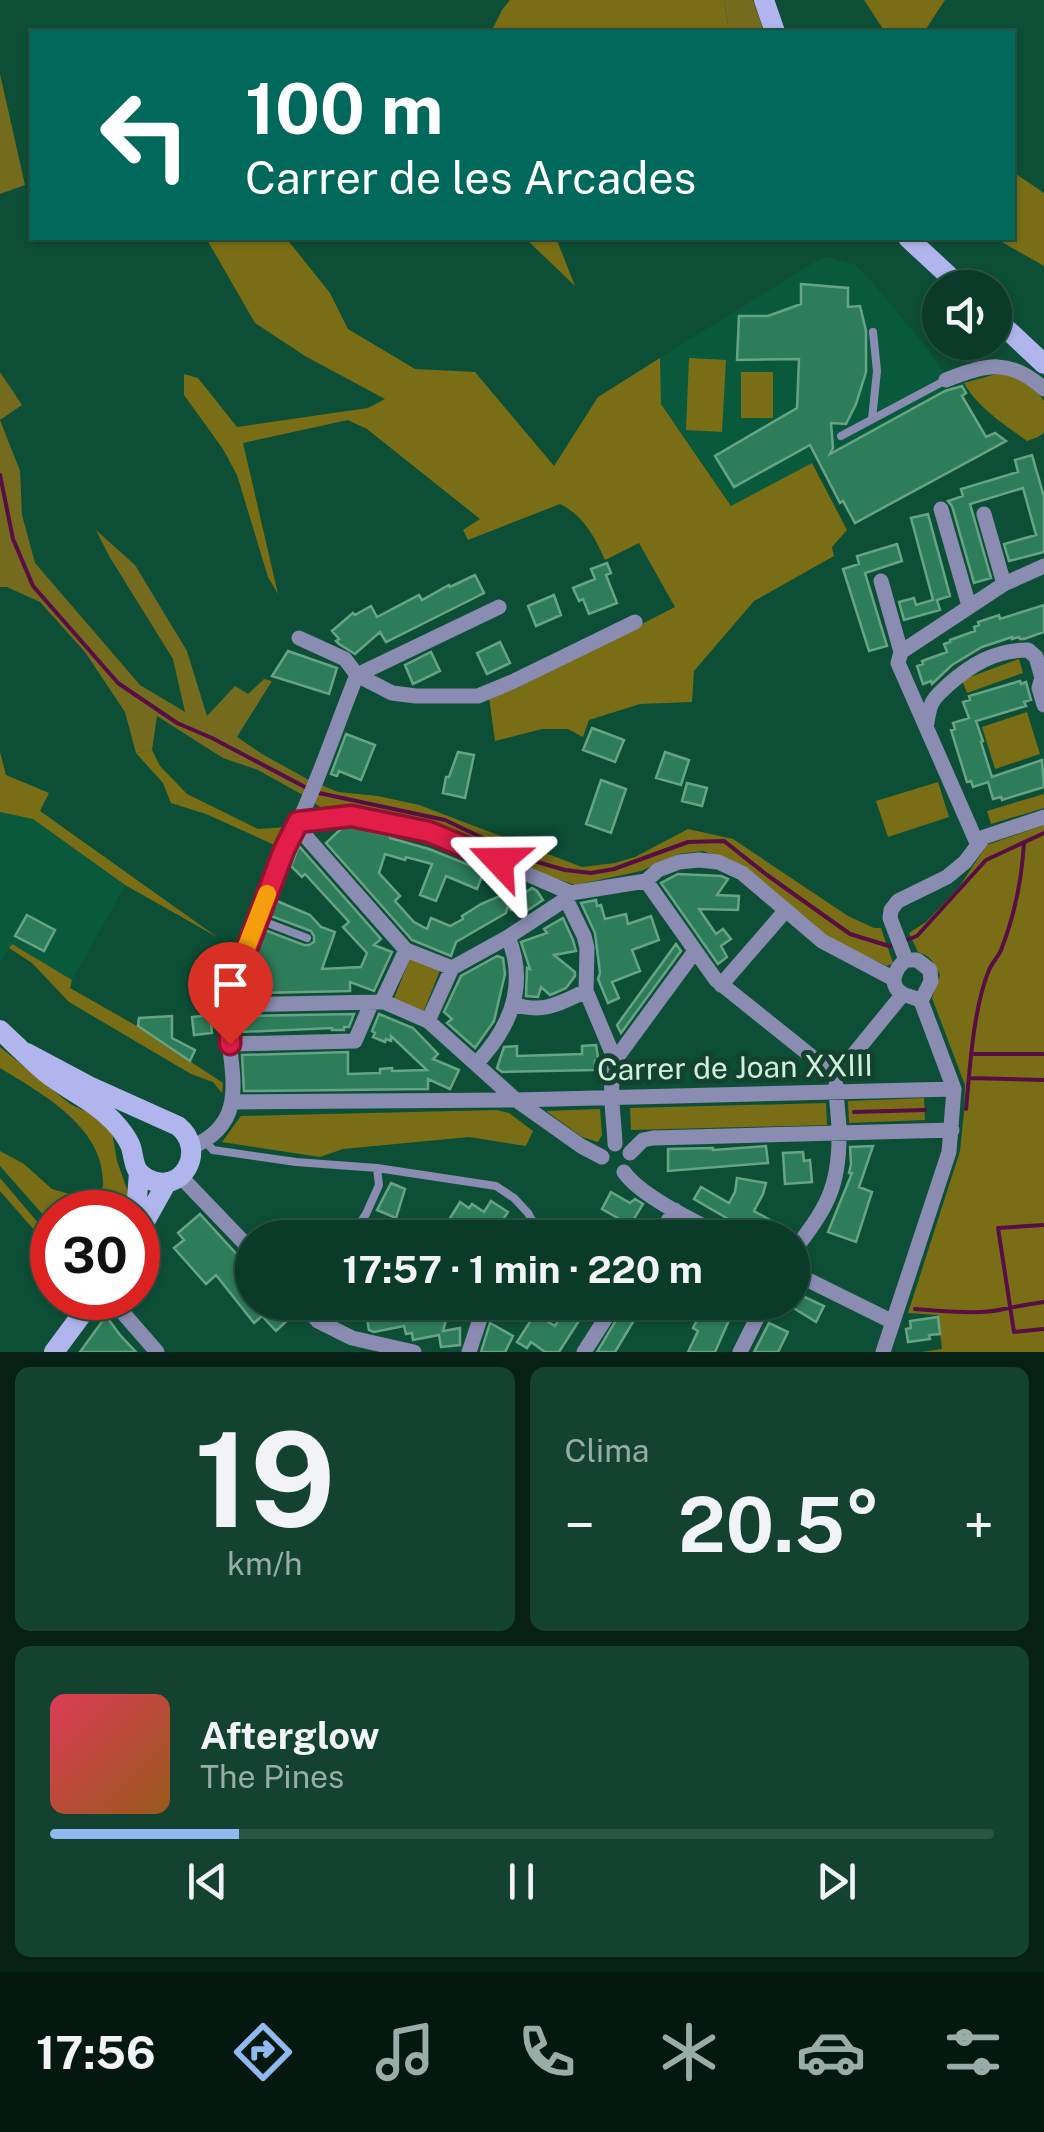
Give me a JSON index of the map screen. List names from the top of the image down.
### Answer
{
  "streets": {
    "street": ["Carrer de Joan XXIII"]
  },
  "page": {
    "turn": ["100 m", "Carrer de les Arcades"],
    "limit": "30",
    "trip": "17:57 · 1 min · 220 m",
    "tile": [
      ["19", "km/h"],
      "Clima"
    ],
    "heat": ["−", "20.5°", "+"],
    "song": ["Afterglow", "The Pines"],
    "tabs": "17:56"
  }
}
